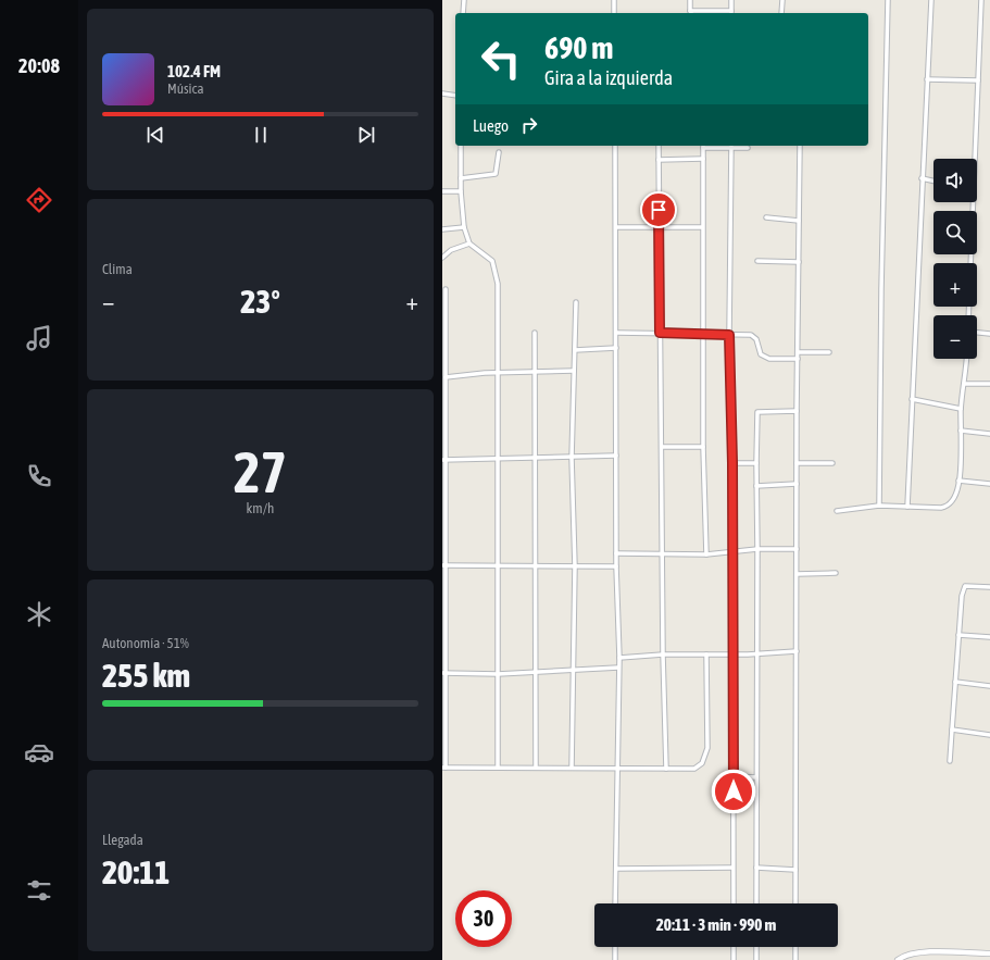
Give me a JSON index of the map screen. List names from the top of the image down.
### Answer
{
  "page": {
    "tabs": "20:08",
    "turn": ["690 m", "Gira a la izquierda"],
    "song": ["102.4 FM", "Música"],
    "then": "Luego",
    "map_buttons": ["+", "−"],
    "tile": [
      "Clima",
      ["27", "km/h"],
      ["Autonomía · 51%", "255 km"],
      ["Llegada", "20:11"]
    ],
    "heat": ["−", "23°", "+"],
    "limit": "30",
    "trip": "20:11 · 3 min · 990 m"
  }
}
